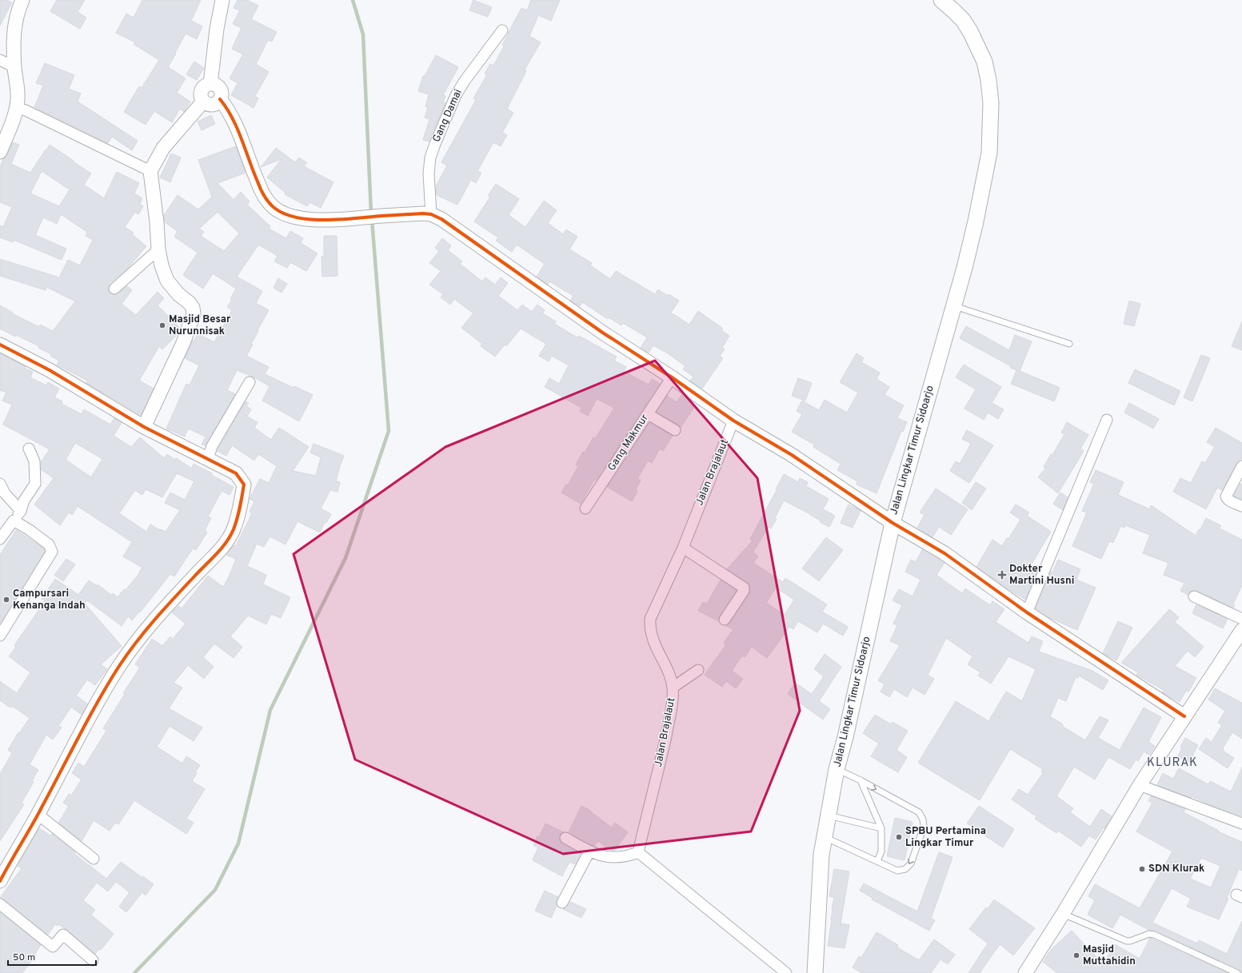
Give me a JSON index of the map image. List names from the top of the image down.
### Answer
{
  "streets": {
    "main road": ["Jalan Lingkar Timur Sidoarjo"],
    "street": ["Gang Damai", "Gang Makmur", "Jalan Brajalaut"]
  },
  "districts": ["KLURAK"],
  "places": {
    "other": [
      "Masjid Besar Nurunnisak",
      "Campursari Kenanga Indah",
      "SPBU Pertamina Lingkar Timur",
      "SDN Klurak",
      "Masjid Muttahidin"
    ],
    "health": ["Dokter Martini Husni"]
  },
  "scale_bar": "50 m"
}
